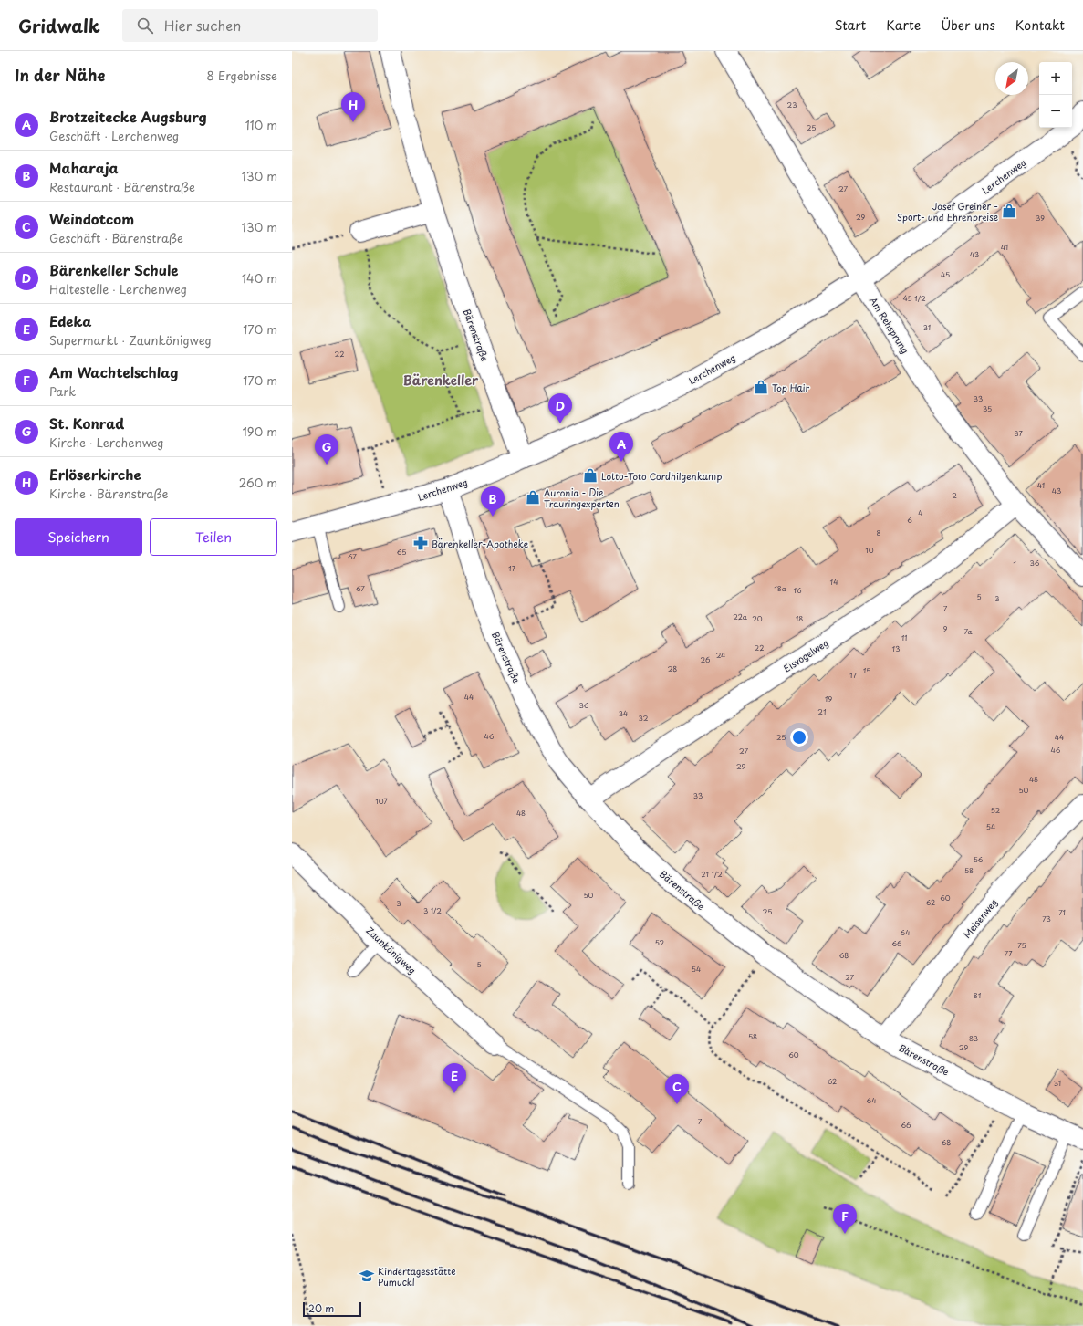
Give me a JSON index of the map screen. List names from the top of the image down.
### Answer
{
  "streets": {
    "street": [
      "Lerchenweg",
      "Am Rehsprung",
      "Bärenstraße",
      "Eisvogelweg",
      "Meisenweg",
      "Zaunkönigweg"
    ]
  },
  "crossings": [
    ["Lerchenweg", "Am Rehsprung"],
    ["Lerchenweg", "Bärenstraße"],
    ["Am Rehsprung", "Eisvogelweg"],
    ["Bärenstraße", "Eisvogelweg"],
    ["Bärenstraße", "Meisenweg"]
  ],
  "districts": ["Bärenkeller"],
  "places": {
    "shop": [
      "Josef Greiner - Sport- und Ehrenpreise",
      "Top Hair",
      "Lotto-Toto Cordhilgenkamp",
      "Auronia - Die Trauringexperten"
    ],
    "pharmacy": ["Bärenkeller-Apotheke"],
    "school or university": ["Kindertagesstätte Pumuckl"]
  },
  "house_numbers": [
    "23",
    "25",
    "27",
    "29",
    "39",
    "41",
    "43",
    "45",
    "45 1/2",
    "31",
    "22",
    "33",
    "35",
    "37",
    "41",
    "43",
    "2",
    "4",
    "6",
    "8",
    "10",
    "65",
    "67",
    "36",
    "1",
    "17",
    "14",
    "67",
    "18a",
    "16",
    "5",
    "3",
    "7",
    "22a",
    "20",
    "18",
    "9",
    "7a",
    "11",
    "22",
    "13",
    "24",
    "26",
    "28",
    "15",
    "17",
    "44",
    "19",
    "36",
    "21",
    "34",
    "32",
    "46",
    "25",
    "44",
    "46",
    "27",
    "29",
    "48",
    "50",
    "33",
    "107",
    "52",
    "48",
    "54",
    "56",
    "58",
    "21 1/2",
    "50",
    "60",
    "62",
    "3",
    "3 1/2",
    "25",
    "71",
    "73",
    "64",
    "52",
    "66",
    "75",
    "77",
    "68",
    "5",
    "54",
    "27",
    "81",
    "58",
    "83",
    "29",
    "60",
    "62",
    "31",
    "64",
    "7",
    "66",
    "68"
  ],
  "scale_bar": "20 m",
  "north": "bottom left",
  "page": {
    "header": "Gridwalk",
    "search": "Hier suchen",
    "nav": [
      "Start",
      "Karte",
      "Über uns",
      "Kontakt"
    ],
    "heading": ["In der Nähe", "8 Ergebnisse"],
    "map_buttons": ["+", "−"],
    "pins": [
      "H",
      "D",
      "A",
      "G",
      "B",
      "E",
      "C",
      "F"
    ],
    "list": [
      {
        "mark": "A",
        "name": "Brotzeitecke Augsburg",
        "note": "Geschäft · Lerchenweg",
        "value": "110 m"
      },
      {
        "mark": "B",
        "name": "Maharaja",
        "note": "Restaurant · Bärenstraße",
        "value": "130 m"
      },
      {
        "mark": "C",
        "name": "Weindotcom",
        "note": "Geschäft · Bärenstraße",
        "value": "130 m"
      },
      {
        "mark": "D",
        "name": "Bärenkeller Schule",
        "note": "Haltestelle · Lerchenweg",
        "value": "140 m"
      },
      {
        "mark": "E",
        "name": "Edeka",
        "note": "Supermarkt · Zaunkönigweg",
        "value": "170 m"
      },
      {
        "mark": "F",
        "name": "Am Wachtelschlag",
        "note": "Park",
        "value": "170 m"
      },
      {
        "mark": "G",
        "name": "St. Konrad",
        "note": "Kirche · Lerchenweg",
        "value": "190 m"
      },
      {
        "mark": "H",
        "name": "Erlöserkirche",
        "note": "Kirche · Bärenstraße",
        "value": "260 m"
      }
    ],
    "buttons": ["Speichern", "Teilen"],
    "scale": "20 m"
  }
}
